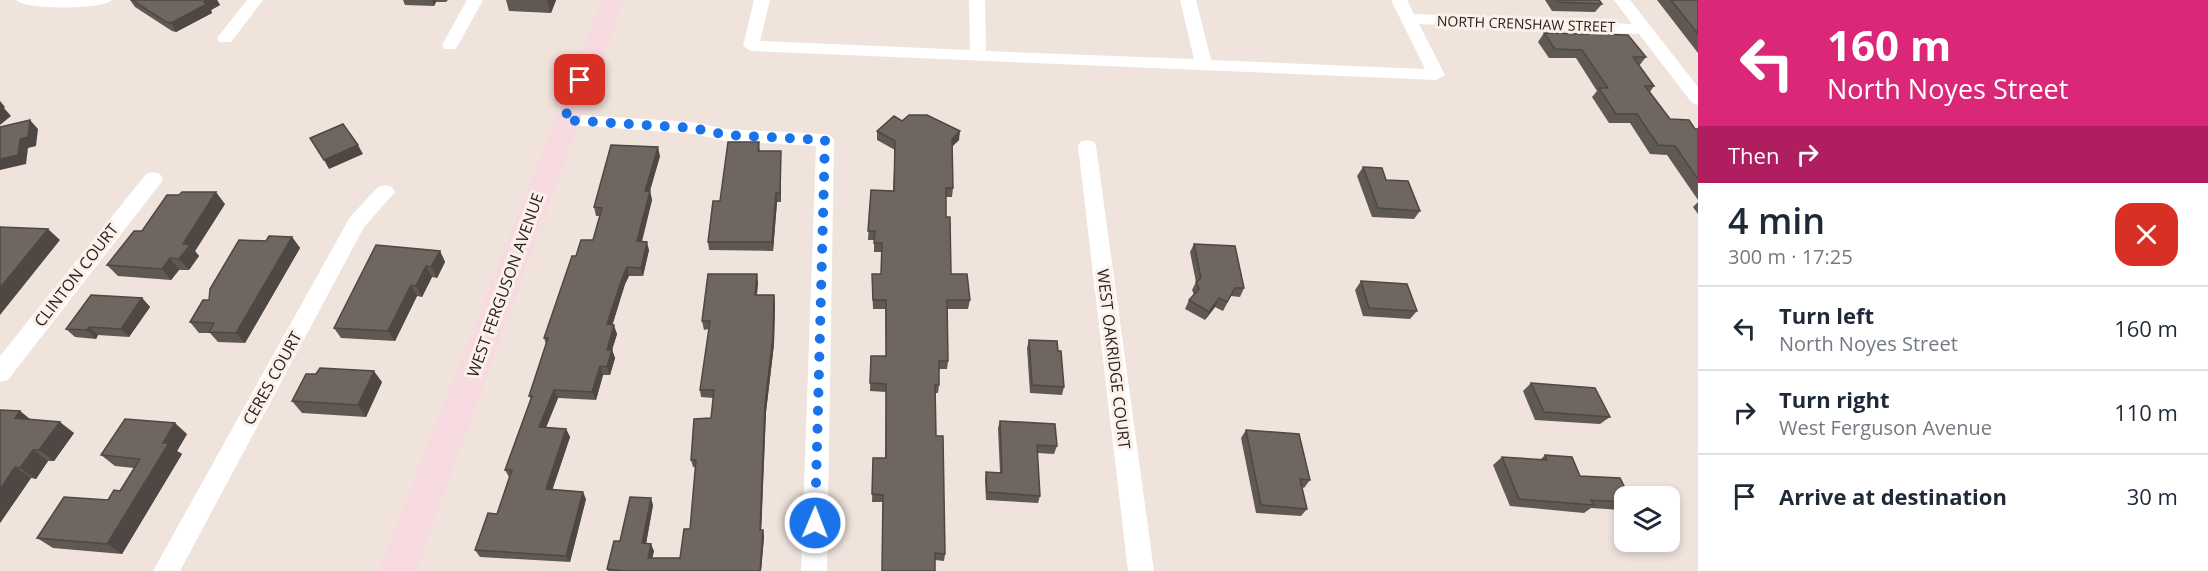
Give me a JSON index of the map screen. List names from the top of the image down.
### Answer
{
  "streets": {
    "street": [
      "NORTH CRENSHAW STREET",
      "CLINTON COURT",
      "WEST FERGUSON AVENUE",
      "WEST OAKRIDGE COURT",
      "CERES COURT"
    ]
  },
  "page": {
    "turn": ["160 m", "North Noyes Street"],
    "then": "Then",
    "heading": ["4 min", "300 m · 17:25"],
    "list": [
      {
        "name": "Turn left",
        "note": "North Noyes Street",
        "value": "160 m"
      },
      {
        "name": "Turn right",
        "note": "West Ferguson Avenue",
        "value": "110 m"
      },
      {
        "name": "Arrive at destination",
        "value": "30 m"
      }
    ]
  }
}
